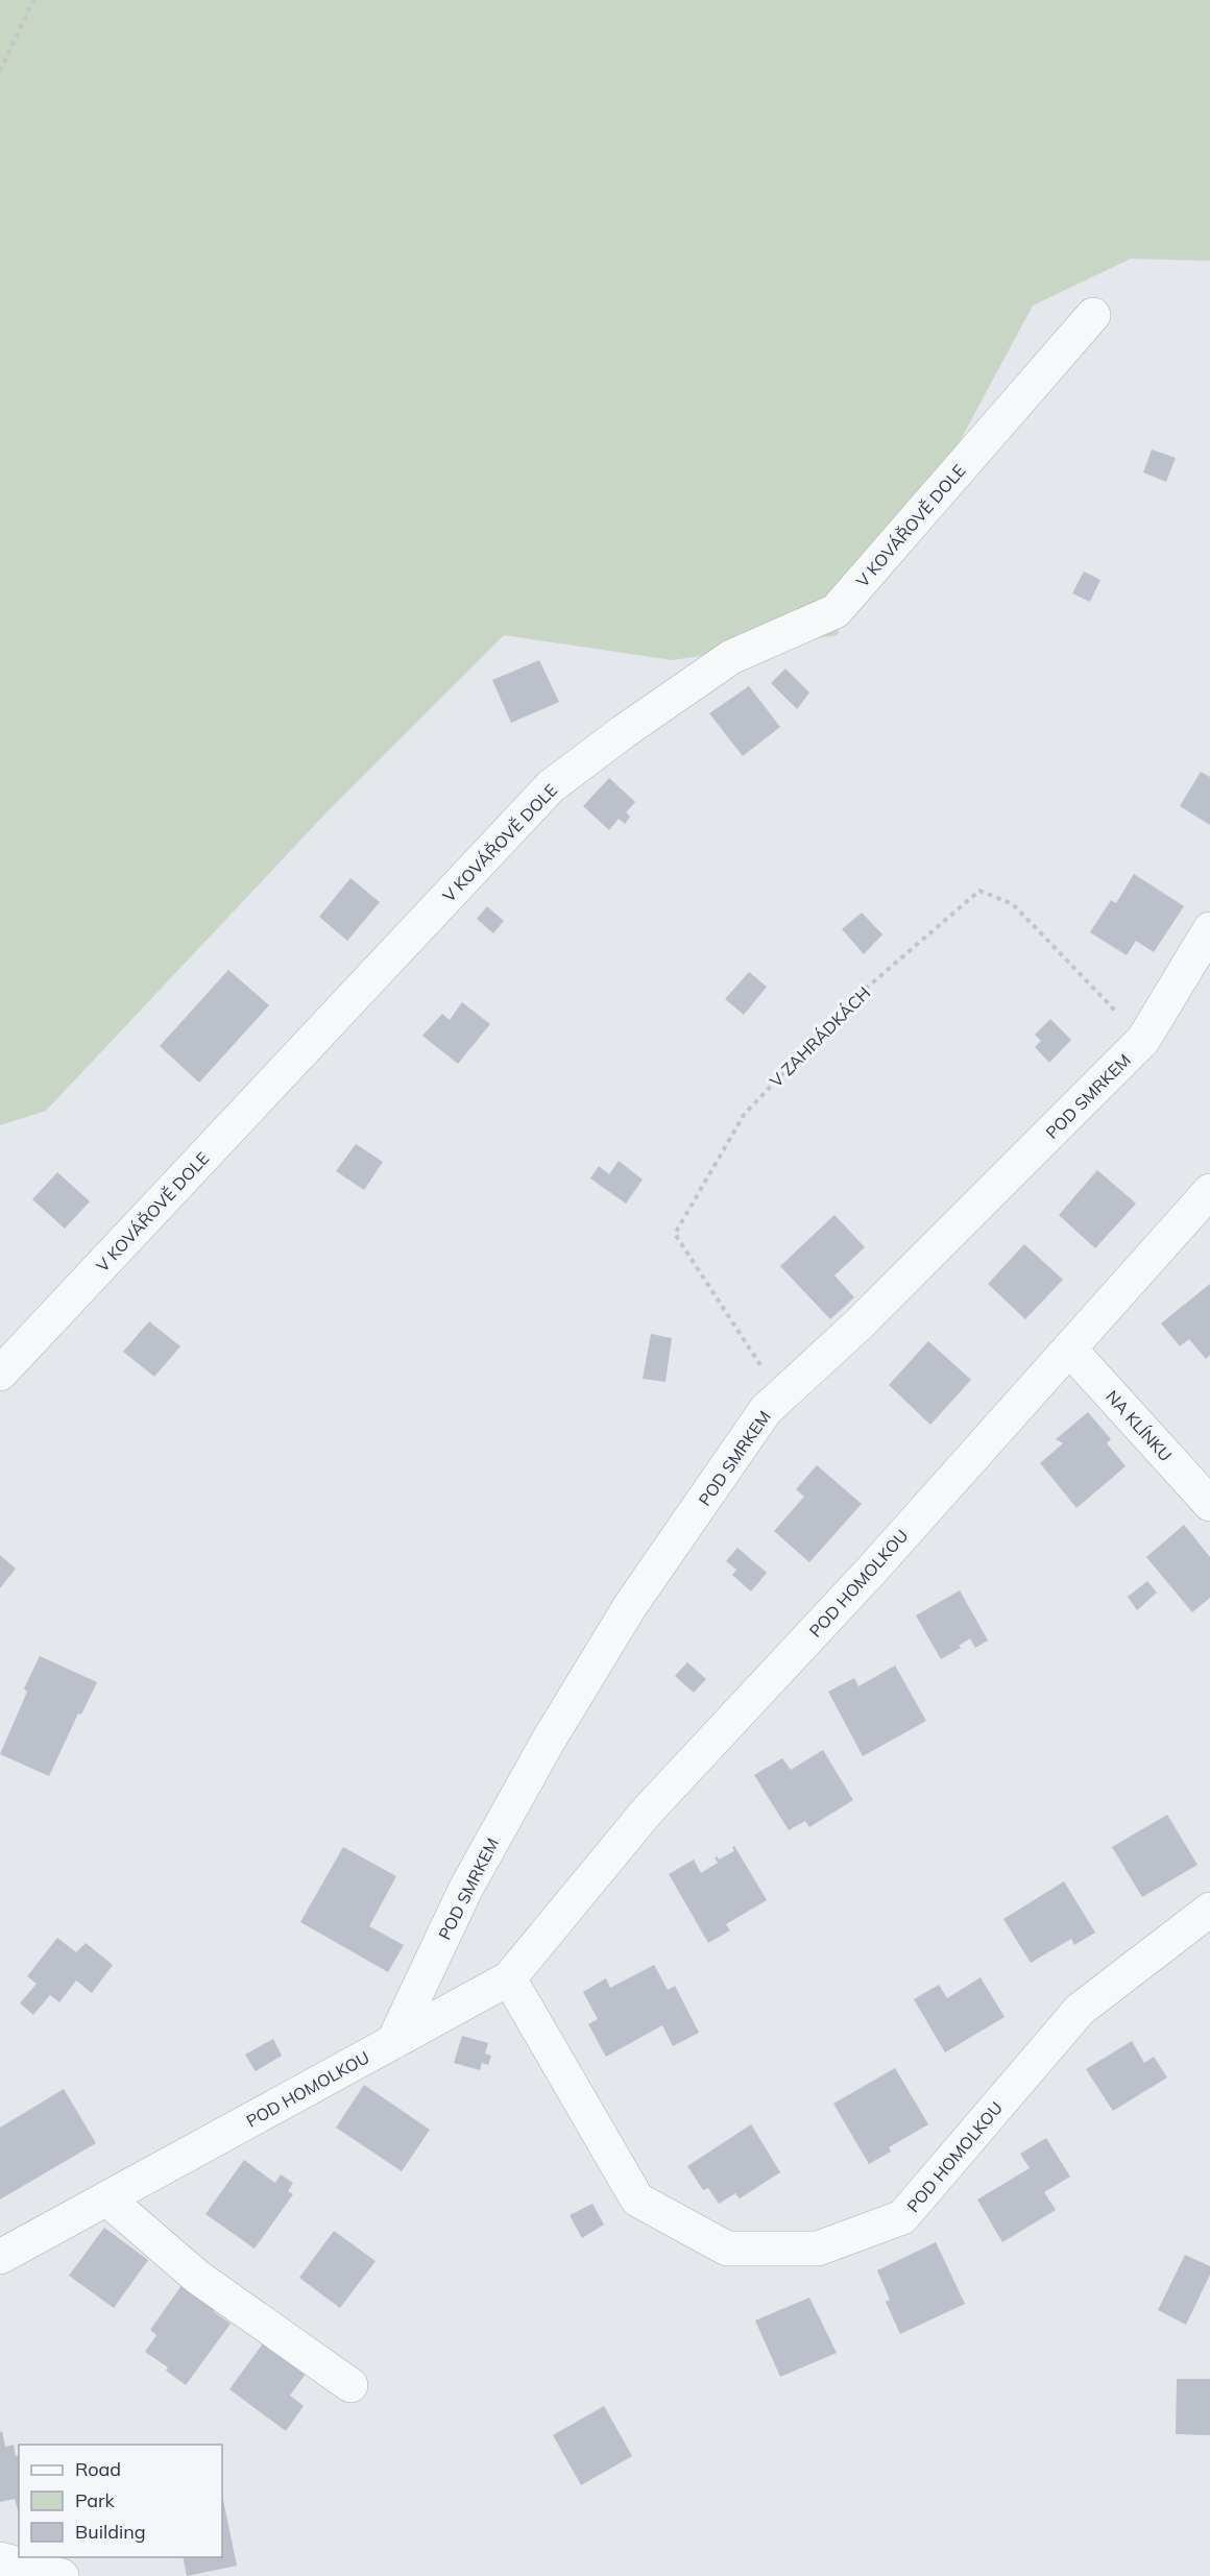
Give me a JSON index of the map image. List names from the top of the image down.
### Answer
{
  "streets": {
    "street": [
      "V KOVÁŘOVĚ DOLE",
      "POD SMRKEM",
      "NA KLÍNKU",
      "POD HOMOLKOU"
    ],
    "path": ["V ZAHRÁDKÁCH"]
  },
  "crossings": [
    ["V ZAHRÁDKÁCH", "POD SMRKEM"],
    ["POD SMRKEM", "POD HOMOLKOU"],
    ["NA KLÍNKU", "POD HOMOLKOU"]
  ],
  "legend": ["Road", "Park", "Building"]
}
